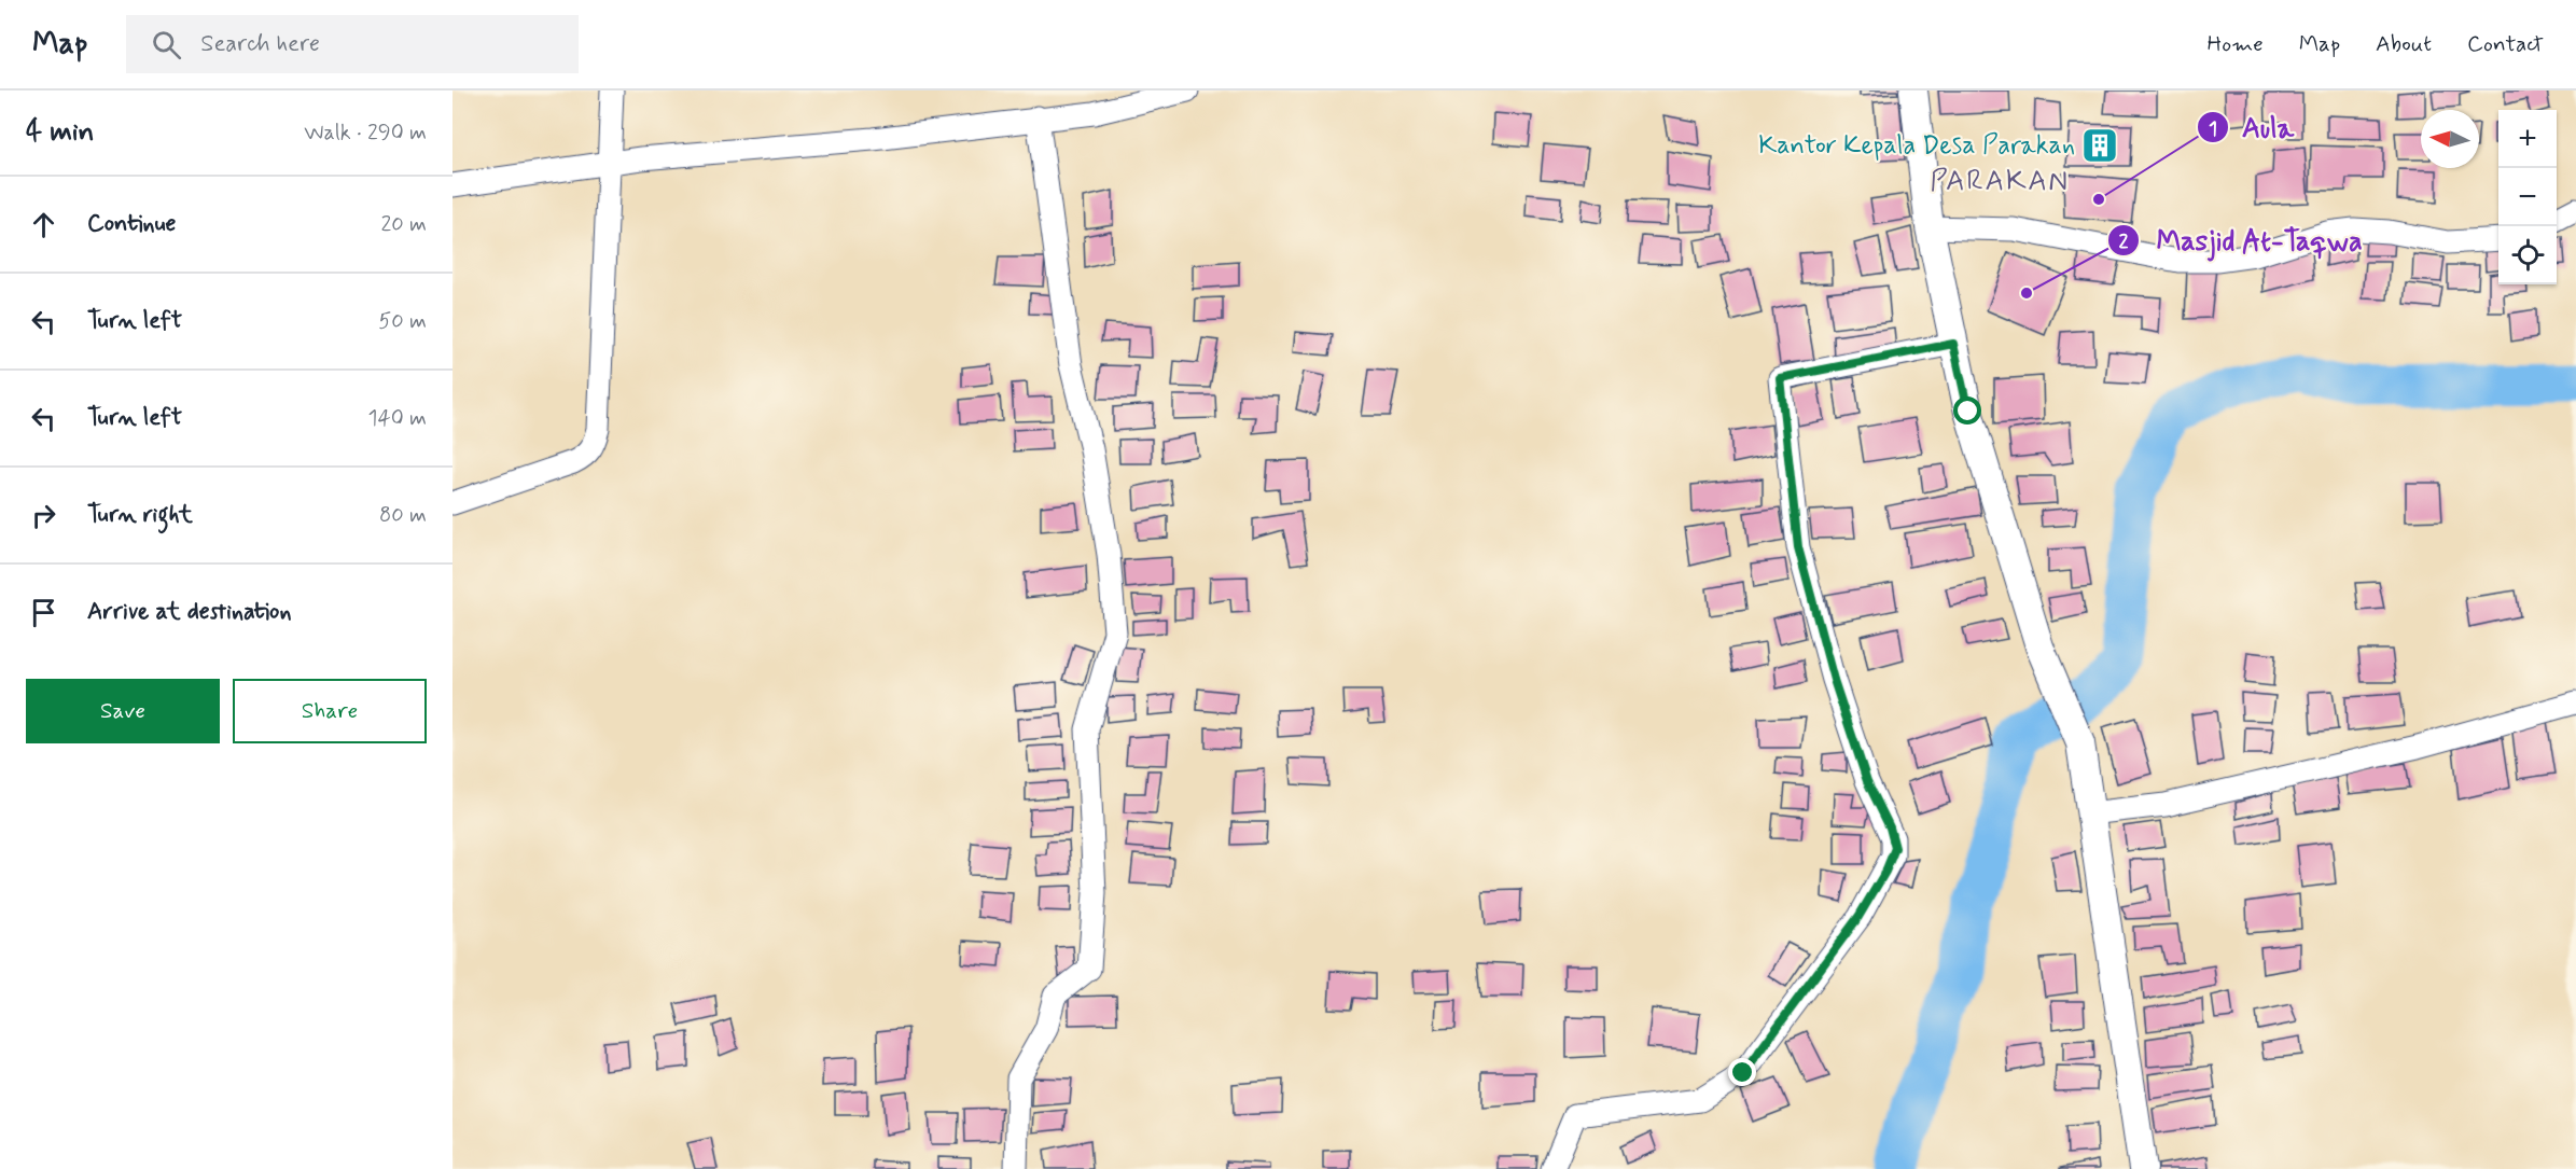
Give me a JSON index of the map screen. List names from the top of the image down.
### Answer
{
  "districts": ["PARAKAN"],
  "places": {
    "building": ["Kantor Kepala Desa Parakan"],
    "other": ["Aula", "Masjid At-Taqwa"]
  },
  "north": "left",
  "page": {
    "header": "Map",
    "search": "Search here",
    "nav": [
      "Home",
      "Map",
      "About",
      "Contact"
    ],
    "heading": ["4 min", "Walk · 290 m"],
    "map_buttons": ["+", "−"],
    "list": [
      ["Continue", "20 m"],
      ["Turn left", "50 m"],
      ["Turn left", "140 m"],
      ["Turn right", "80 m"],
      "Arrive at destination"
    ],
    "buttons": ["Save", "Share"]
  }
}
